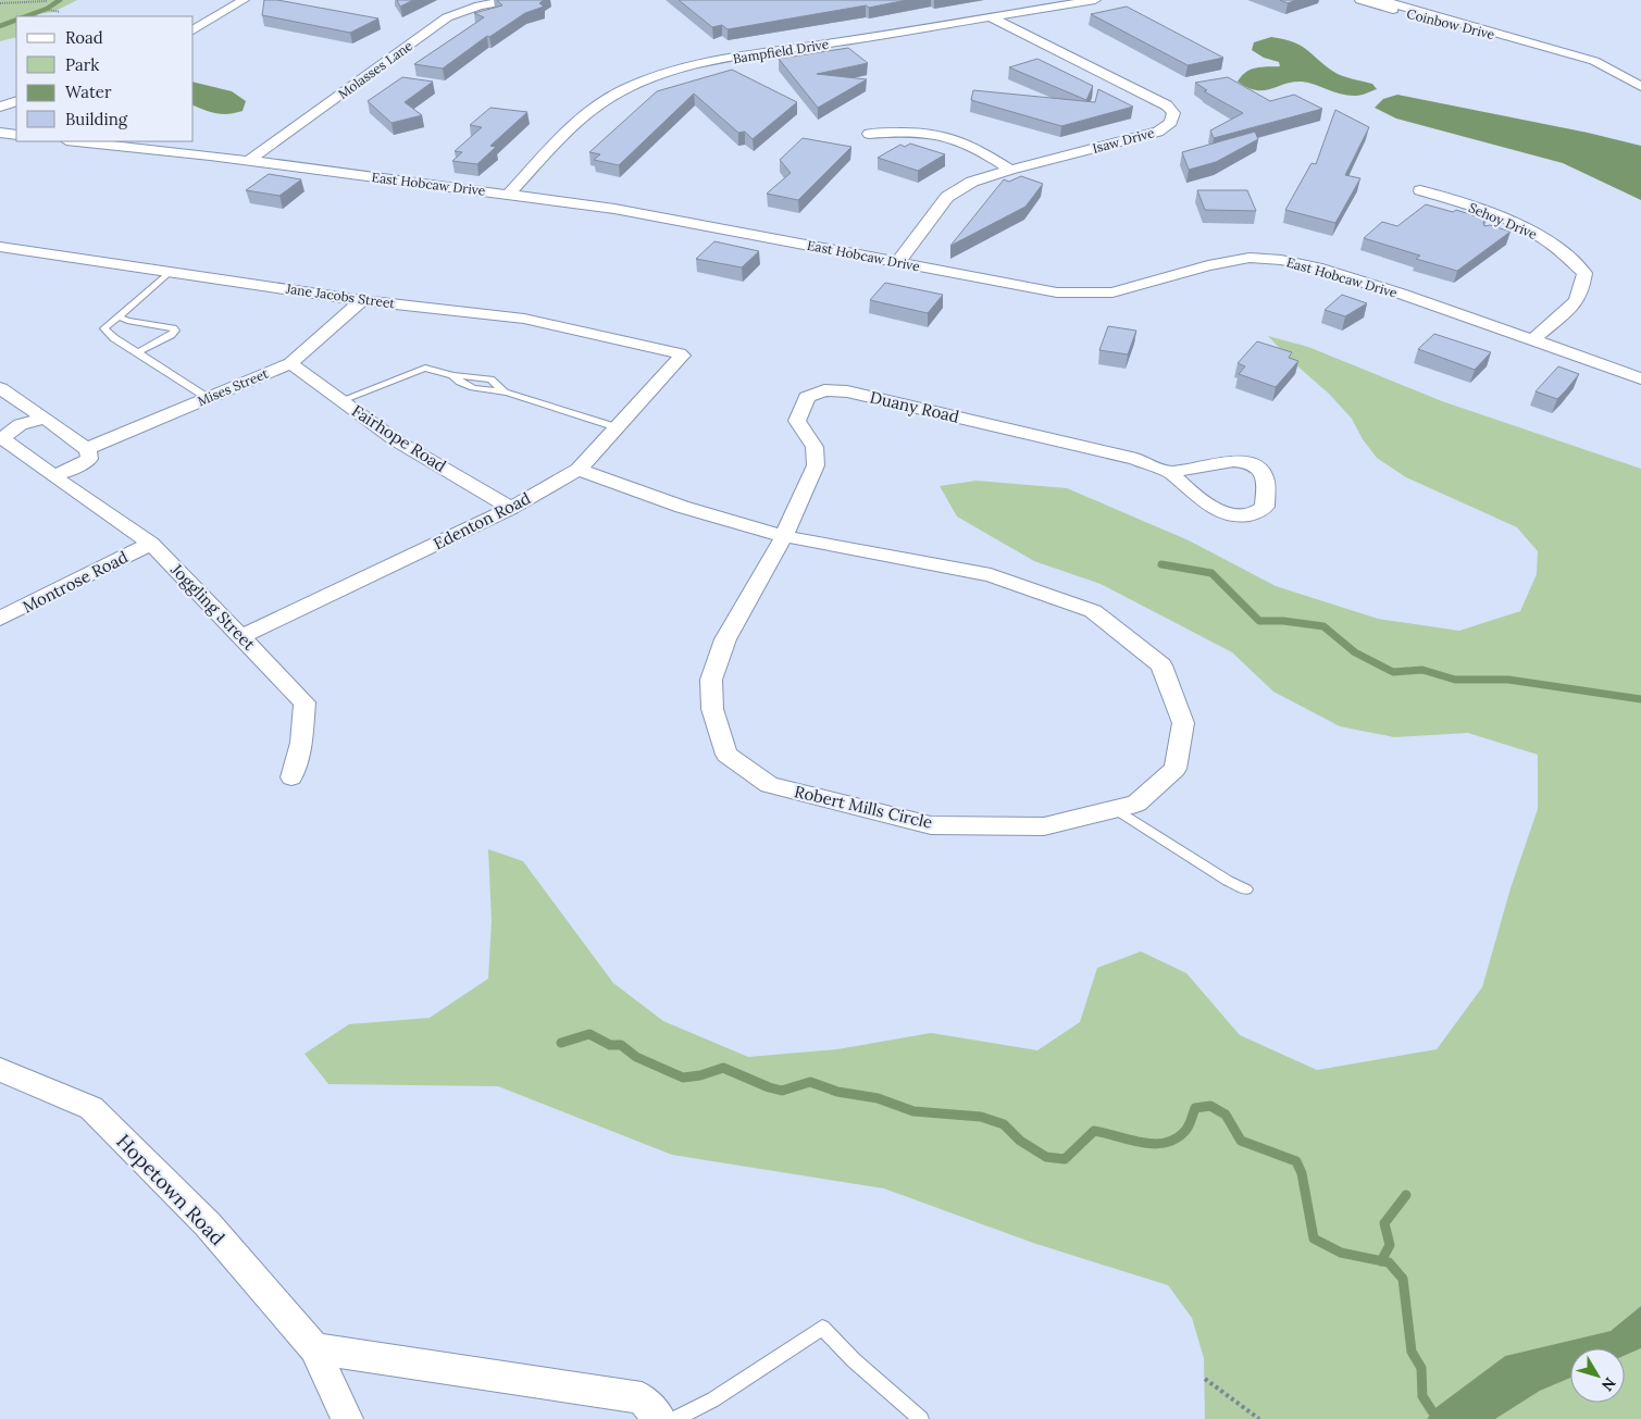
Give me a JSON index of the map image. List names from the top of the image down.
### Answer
{
  "streets": {
    "street": [
      "Coinbow Drive",
      "Bampfield Drive",
      "Molasses Lane",
      "Isaw Drive",
      "East Hobcaw Drive",
      "Sehoy Drive",
      "Jane Jacobs Street",
      "Mises Street",
      "Duany Road",
      "Fairhope Road",
      "Edenton Road",
      "Montrose Road",
      "Joggling Street",
      "Robert Mills Circle",
      "Hopetown Road"
    ]
  },
  "crossings": [
    ["Bampfield Drive", "Isaw Drive"],
    ["Bampfield Drive", "East Hobcaw Drive"],
    ["Molasses Lane", "East Hobcaw Drive"],
    ["Isaw Drive", "East Hobcaw Drive"],
    ["East Hobcaw Drive", "Sehoy Drive"],
    ["Jane Jacobs Street", "Mises Street"],
    ["Jane Jacobs Street", "Edenton Road"],
    ["Mises Street", "Fairhope Road"],
    ["Duany Road", "Robert Mills Circle"],
    ["Fairhope Road", "Edenton Road"],
    ["Edenton Road", "Joggling Street"],
    ["Edenton Road", "Robert Mills Circle"],
    ["Montrose Road", "Joggling Street"]
  ],
  "legend": [
    "Road",
    "Park",
    "Water",
    "Building"
  ],
  "north": "bottom right"
}
